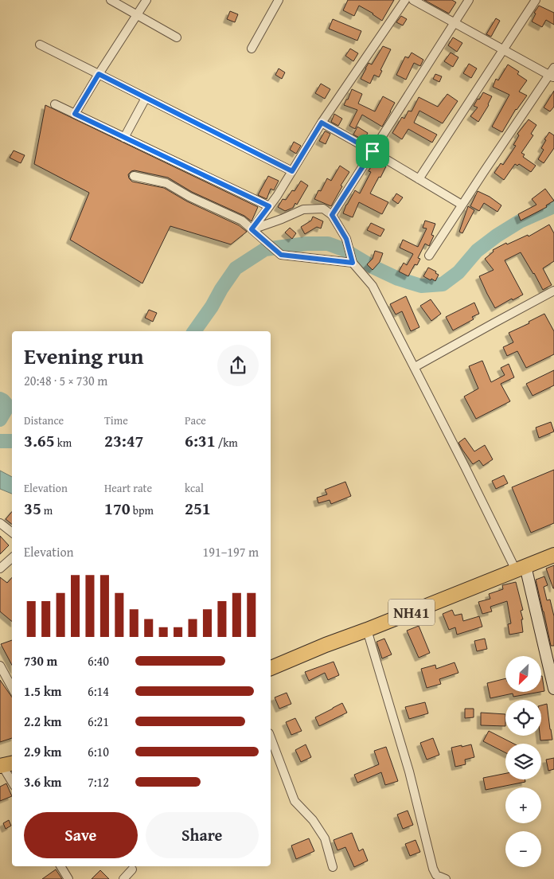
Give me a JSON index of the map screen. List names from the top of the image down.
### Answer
{
  "streets": {
    "highway": ["NH41"]
  },
  "north": "bottom left",
  "page": {
    "heading": ["Evening run", "20:48 · 5 × 730 m"],
    "stats": [
      ["Distance", "3.65 km"],
      ["Time", "23:47"],
      ["Pace", "6:31 /km"],
      ["Elevation", "35 m"],
      ["Heart rate", "170 bpm"],
      ["kcal", "251"]
    ],
    "chart": ["Elevation", "191–197 m"],
    "list": [
      {
        "name": "730 m",
        "note": "6:40"
      },
      {
        "name": "1.5 km",
        "note": "6:14"
      },
      {
        "name": "2.2 km",
        "note": "6:21"
      },
      {
        "name": "2.9 km",
        "note": "6:10"
      },
      {
        "name": "3.6 km",
        "note": "7:12"
      }
    ],
    "map_buttons": ["+", "−"],
    "buttons": ["Save", "Share"]
  }
}
